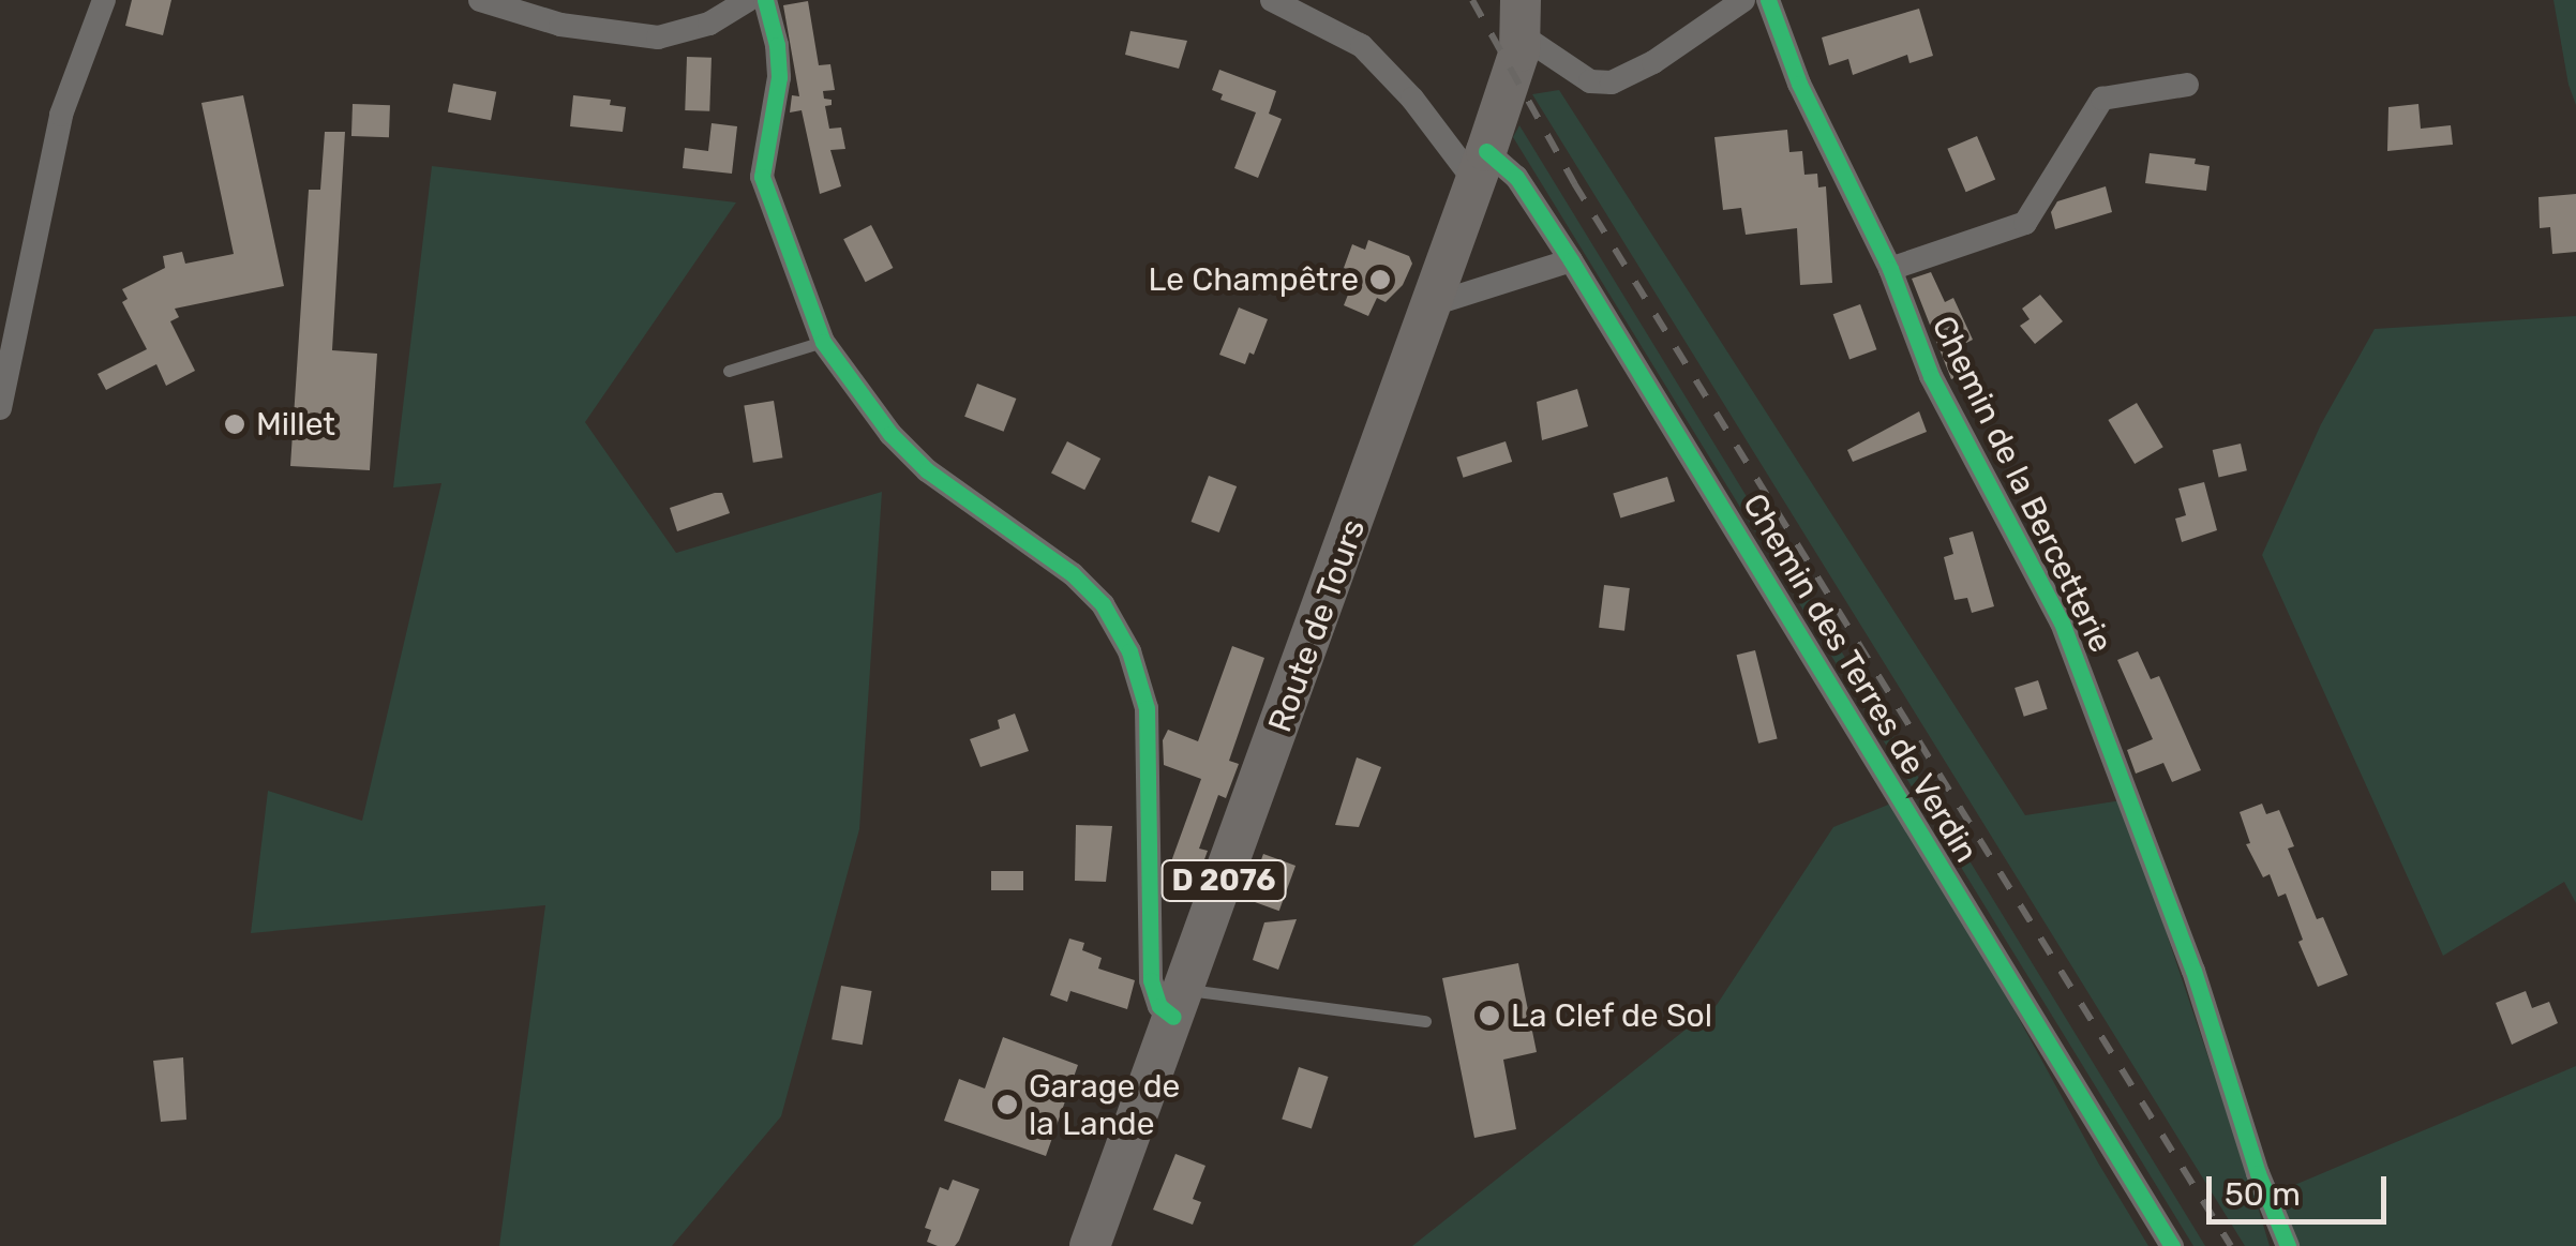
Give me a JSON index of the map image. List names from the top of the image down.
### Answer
{
  "streets": {
    "main road": ["Route de Tours", "D 2076"],
    "street": ["Chemin de la Bercetterie", "Chemin des Terres de Verdin"]
  },
  "crossings": [
    ["Route de Tours", "Chemin des Terres de Verdin"]
  ],
  "places": [
    "Le Champêtre",
    "Millet",
    "La Clef de Sol",
    "Garage de la Lande"
  ],
  "scale_bar": "50 m"
}
